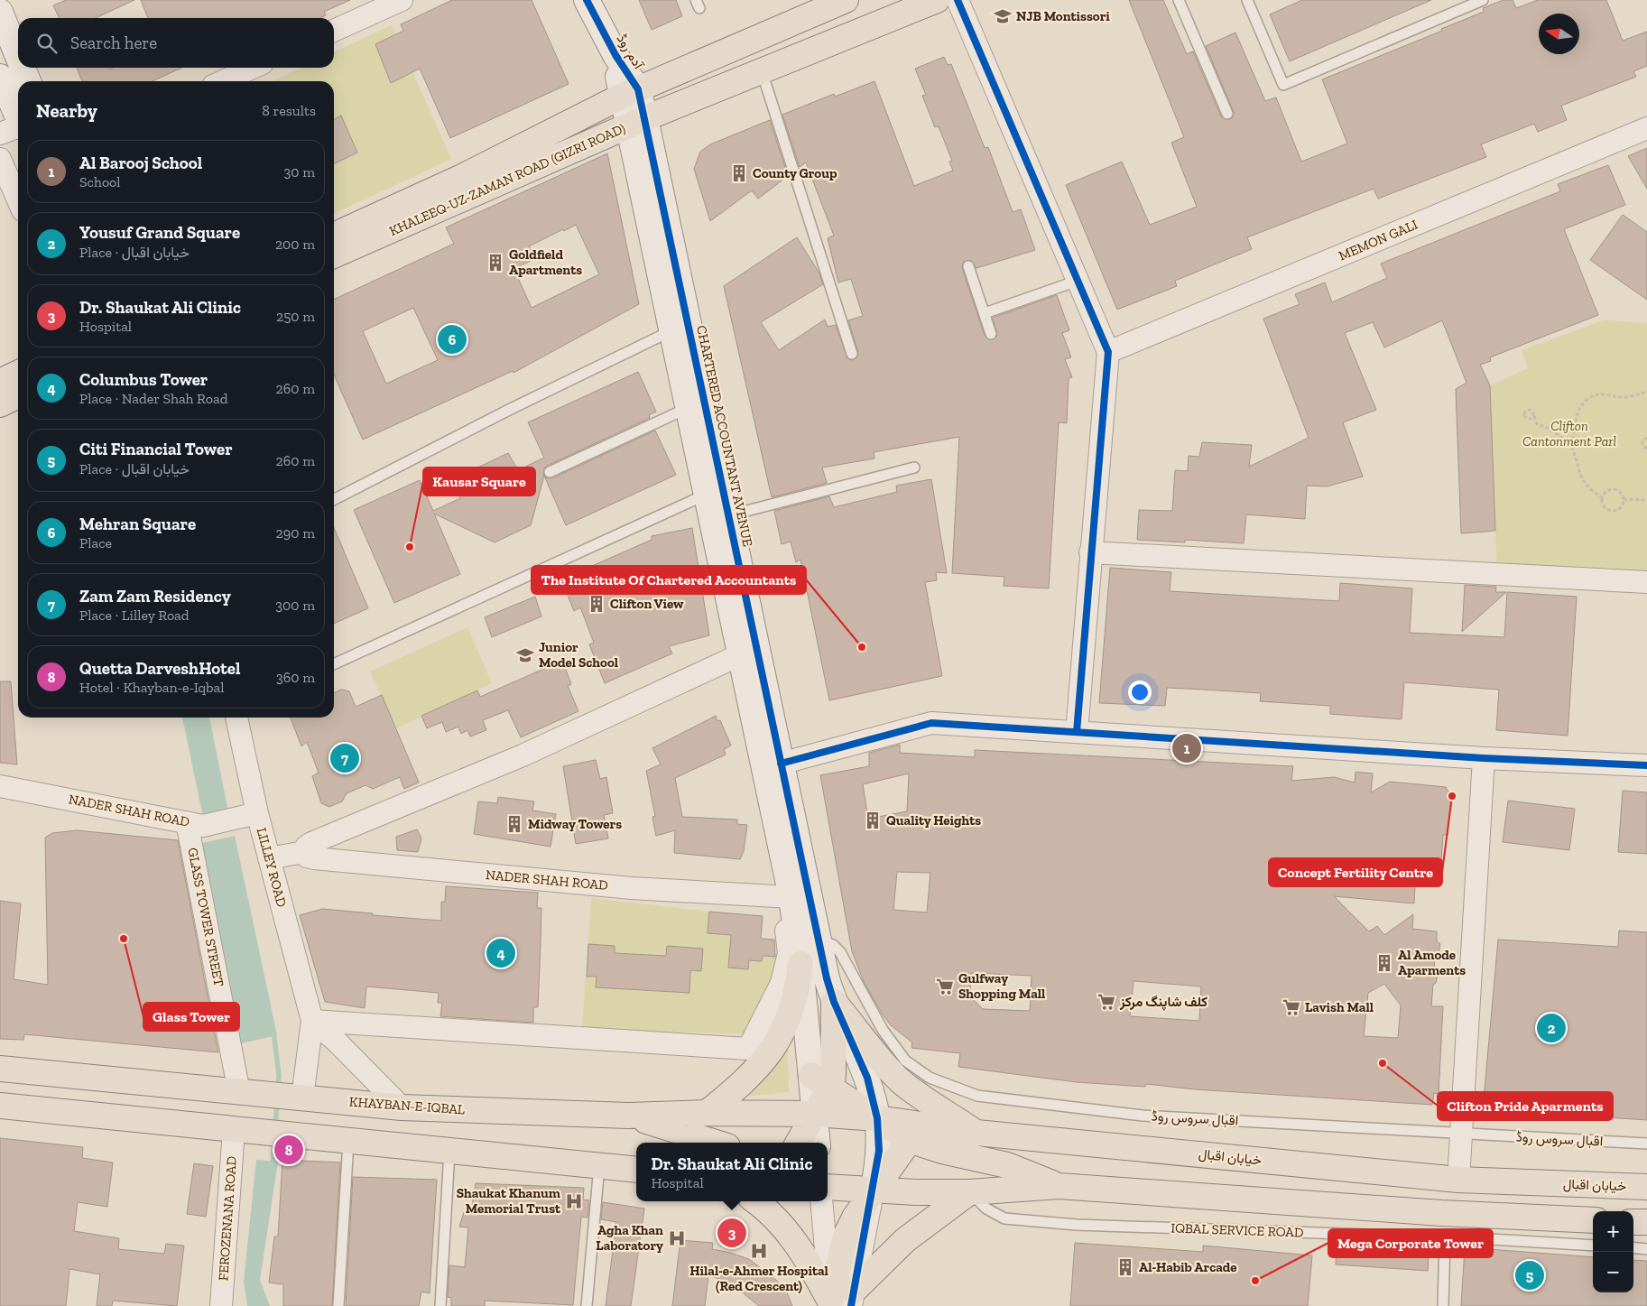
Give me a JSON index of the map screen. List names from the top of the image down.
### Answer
{
  "streets": {
    "main road": ["KHALEEQ-UZ-ZAMAN ROAD (GIZRI ROAD)", "KHAYBAN-E-IQBAL", "خیابان اقبال"],
    "street": [
      "آدم روڈ",
      "MEMON GALI",
      "CHARTERED ACCOUNTANT AVENUE",
      "NADER SHAH ROAD",
      "LILLEY ROAD",
      "GLASS TOWER STREET",
      "FEROZENANA ROAD"
    ],
    "lane": ["اقبال سروس روڈ", "IQBAL SERVICE ROAD"]
  },
  "crossings": [
    ["آدم روڈ", "KHALEEQ-UZ-ZAMAN ROAD (GIZRI ROAD)"],
    ["آدم روڈ", "CHARTERED ACCOUNTANT AVENUE"],
    ["KHALEEQ-UZ-ZAMAN ROAD (GIZRI ROAD)", "CHARTERED ACCOUNTANT AVENUE"],
    ["CHARTERED ACCOUNTANT AVENUE", "NADER SHAH ROAD"],
    ["NADER SHAH ROAD", "LILLEY ROAD"],
    ["NADER SHAH ROAD", "GLASS TOWER STREET"],
    ["LILLEY ROAD", "KHAYBAN-E-IQBAL"],
    ["GLASS TOWER STREET", "KHAYBAN-E-IQBAL"],
    ["KHAYBAN-E-IQBAL", "خیابان اقبال"]
  ],
  "parks": ["Clifton Cantonment Parl"],
  "places": {
    "school or university": ["NJB Montissori", "Junior Model School"],
    "building": [
      "County Group",
      "Goldfield Apartments",
      "Clifton View",
      "Quality Heights",
      "Midway Towers",
      "Al Amode Aparments",
      "Al-Habib Arcade"
    ],
    "other": [
      "Kausar Square",
      "The Institute Of Chartered Accountants",
      "Concept Fertility Centre",
      "Glass Tower",
      "Clifton Pride Aparments",
      "Mega Corporate Tower"
    ],
    "supermarket": ["Gulfway Shopping Mall", "کلف شاپنگ مرکز", "Lavish Mall"],
    "hospital": ["Shaukat Khanum Memorial Trust", "Agha Khan Laboratory", "Hilal-e-Ahmer Hospital (Red Crescent)"]
  },
  "north": "left",
  "page": {
    "search": "Search here",
    "heading": ["Nearby", "8 results"],
    "list": [
      {
        "mark": "1",
        "name": "Al Barooj School",
        "note": "School",
        "value": "30 m"
      },
      {
        "mark": "2",
        "name": "Yousuf Grand Square",
        "note": "Place · خیابان اقبال",
        "value": "200 m"
      },
      {
        "mark": "3",
        "name": "Dr. Shaukat Ali Clinic",
        "note": "Hospital",
        "value": "250 m"
      },
      {
        "mark": "4",
        "name": "Columbus Tower",
        "note": "Place · Nader Shah Road",
        "value": "260 m"
      },
      {
        "mark": "5",
        "name": "Citi Financial Tower",
        "note": "Place · خیابان اقبال",
        "value": "260 m"
      },
      {
        "mark": "6",
        "name": "Mehran Square",
        "note": "Place",
        "value": "290 m"
      },
      {
        "mark": "7",
        "name": "Zam Zam Residency",
        "note": "Place · Lilley Road",
        "value": "300 m"
      },
      {
        "mark": "8",
        "name": "Quetta DarveshHotel",
        "note": "Hotel · Khayban-e-Iqbal",
        "value": "360 m"
      }
    ],
    "pins": [
      "6",
      "1",
      "7",
      "4",
      "2",
      "8",
      "3",
      "5"
    ],
    "popup": ["Dr. Shaukat Ali Clinic", "Hospital"],
    "map_buttons": ["+", "−"]
  }
}
